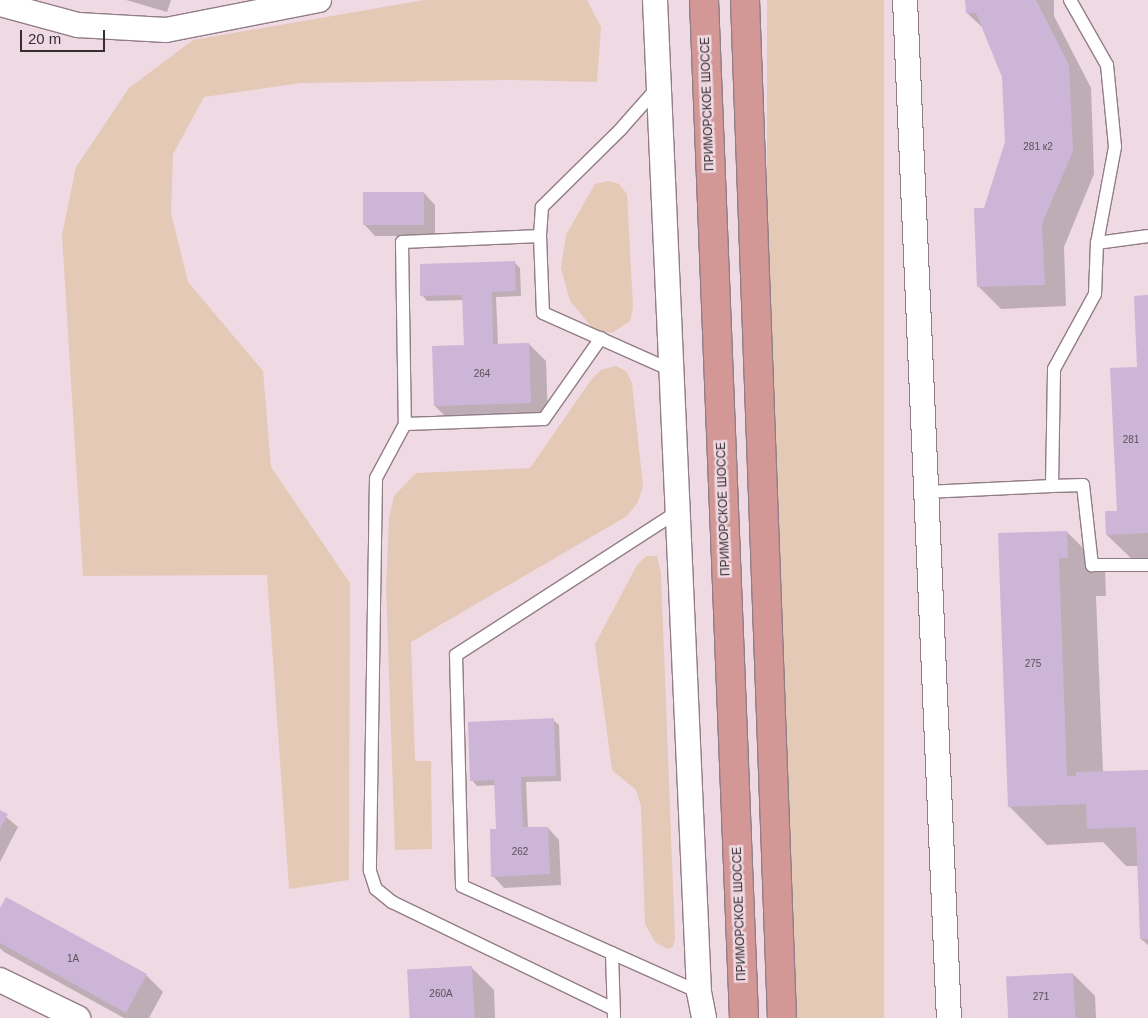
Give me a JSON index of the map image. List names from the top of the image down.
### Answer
{
  "streets": {
    "highway": ["ПРИМОРСКОЕ ШОССЕ"]
  },
  "house_numbers": [
    "281 к2",
    "264",
    "281",
    "275",
    "262",
    "1А",
    "260А",
    "271"
  ],
  "scale_bar": "20 m"
}
